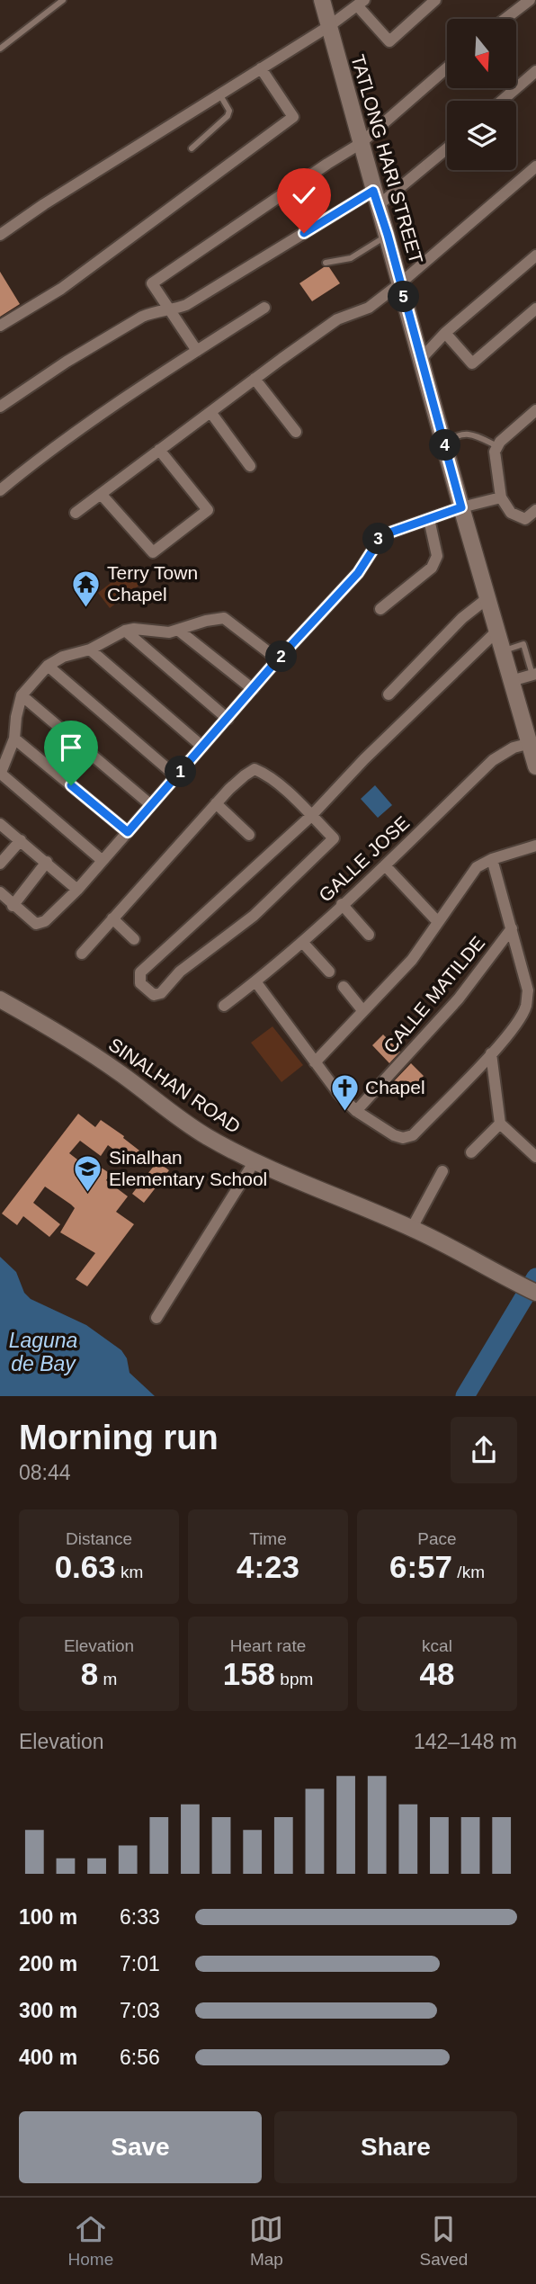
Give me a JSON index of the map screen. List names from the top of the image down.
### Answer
{
  "streets": {
    "street": [
      "TATLONG HARI STREET",
      "GALLE JOSE",
      "CALLE MATILDE",
      "SINALHAN ROAD"
    ]
  },
  "crossings": [
    ["TATLONG HARI STREET", "GALLE JOSE"]
  ],
  "water": ["Laguna de Bay"],
  "places": {
    "temple": ["Terry Town Chapel"],
    "church": ["Chapel"],
    "school or university": ["Sinalhan Elementary School"]
  },
  "north": "bottom",
  "page": {
    "pins": [
      "5",
      "4",
      "3",
      "2",
      "1"
    ],
    "heading": ["Morning run", "08:44"],
    "stats": [
      ["Distance", "0.63 km"],
      ["Time", "4:23"],
      ["Pace", "6:57 /km"],
      ["Elevation", "8 m"],
      ["Heart rate", "158 bpm"],
      ["kcal", "48"]
    ],
    "chart": ["Elevation", "142–148 m"],
    "list": [
      {
        "name": "100 m",
        "note": "6:33"
      },
      {
        "name": "200 m",
        "note": "7:01"
      },
      {
        "name": "300 m",
        "note": "7:03"
      },
      {
        "name": "400 m",
        "note": "6:56"
      }
    ],
    "buttons": ["Save", "Share"],
    "tabs": ["Home", "Map", "Saved"]
  }
}
